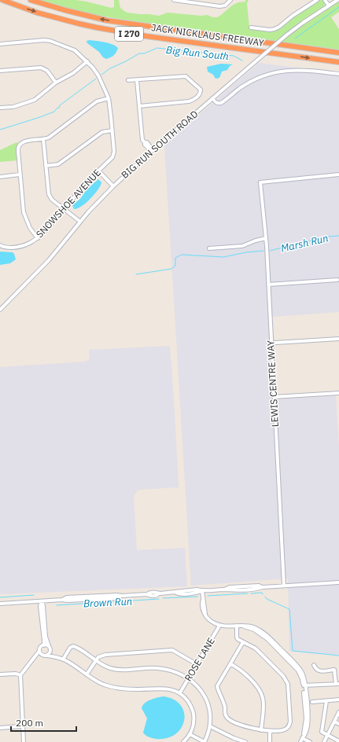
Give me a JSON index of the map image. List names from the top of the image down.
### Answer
{
  "streets": {
    "highway": ["I 270", "JACK NICKLAUS FREEWAY"],
    "street": [
      "BIG RUN SOUTH ROAD",
      "SNOWSHOE AVENUE",
      "LEWIS CENTRE WAY",
      "ROSE LANE"
    ]
  },
  "water": ["Big Run South", "Marsh Run", "Brown Run"],
  "scale_bar": "200 m"
}
